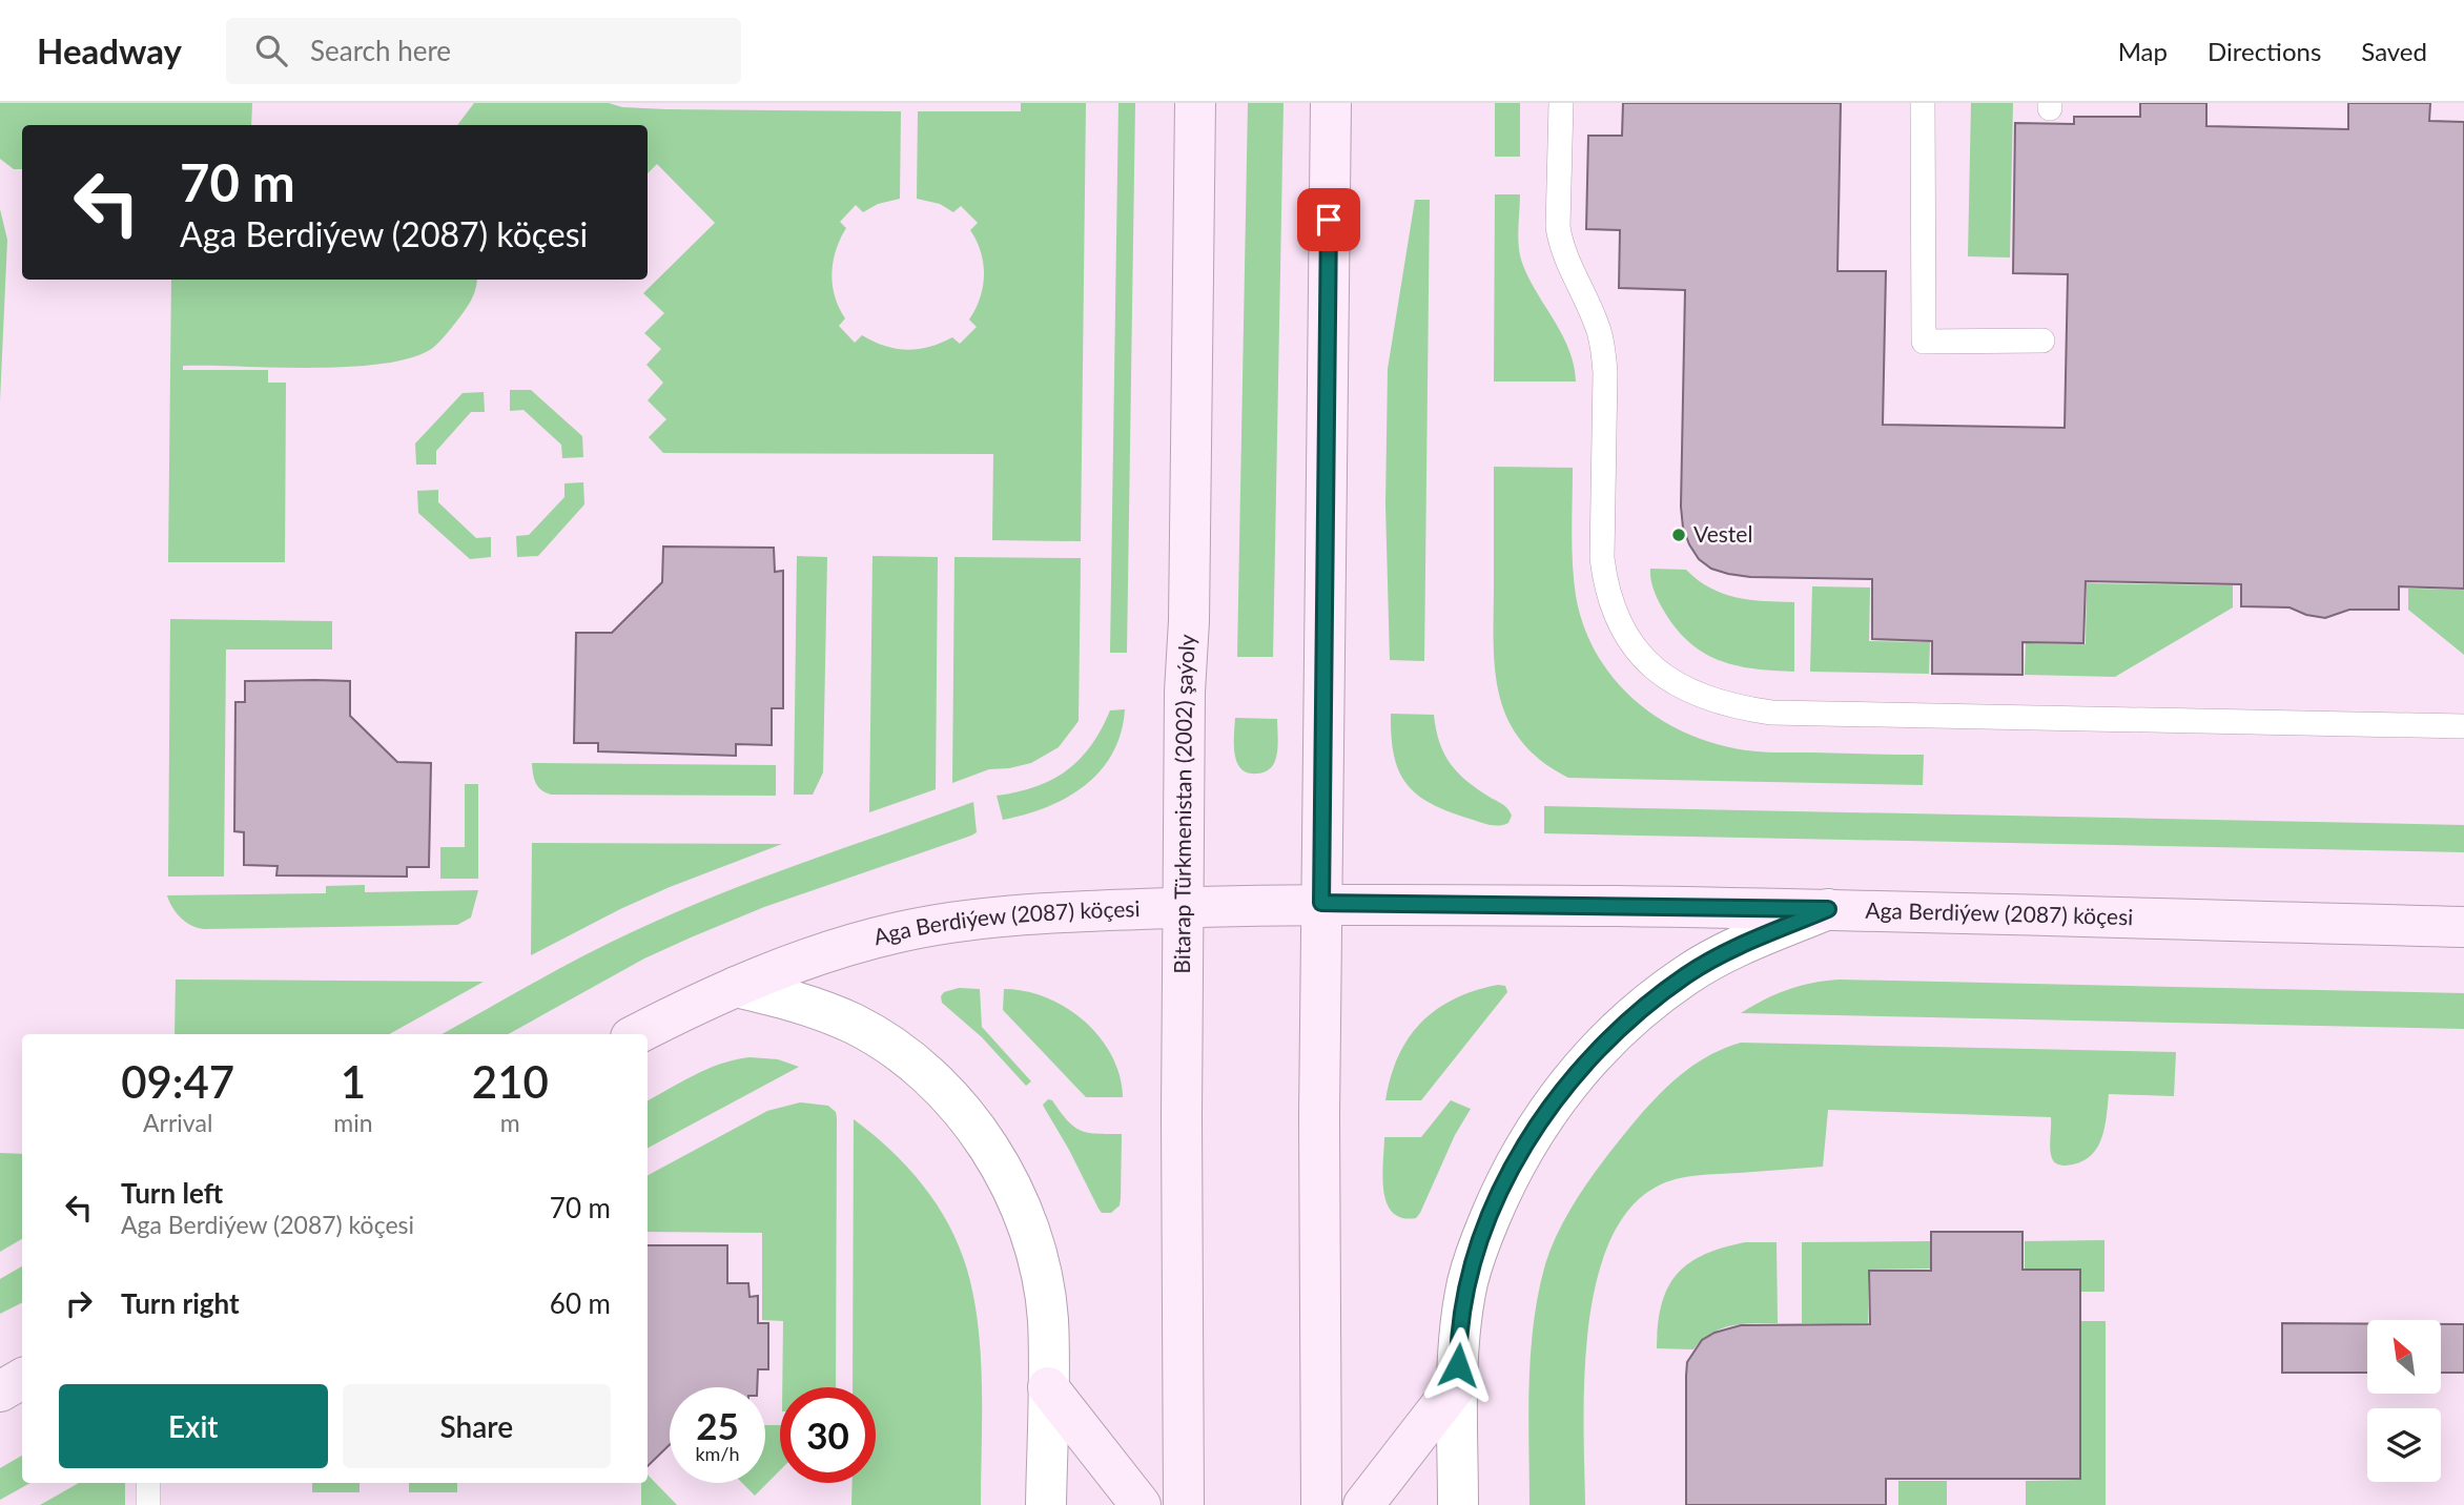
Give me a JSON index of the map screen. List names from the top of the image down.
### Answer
{
  "streets": {
    "main road": ["Bitarap Türkmenistan (2002) şaýoly", "Aga Berdiýew (2087) köçesi"]
  },
  "crossings": [
    ["Bitarap Türkmenistan (2002) şaýoly", "Aga Berdiýew (2087) köçesi"]
  ],
  "places": ["Vestel"],
  "north": "top left",
  "page": {
    "header": "Headway",
    "search": "Search here",
    "nav": ["Map", "Directions", "Saved"],
    "turn": ["70 m", "Aga Berdiýew (2087) köçesi"],
    "eta": [
      "09:47",
      "Arrival",
      "1",
      "min",
      "210",
      "m"
    ],
    "list": [
      {
        "name": "Turn left",
        "note": "Aga Berdiýew (2087) köçesi",
        "value": "70 m"
      },
      {
        "name": "Turn right",
        "value": "60 m"
      }
    ],
    "buttons": ["Exit", "Share"],
    "speed": "25 km/h",
    "limit": "30"
  }
}
